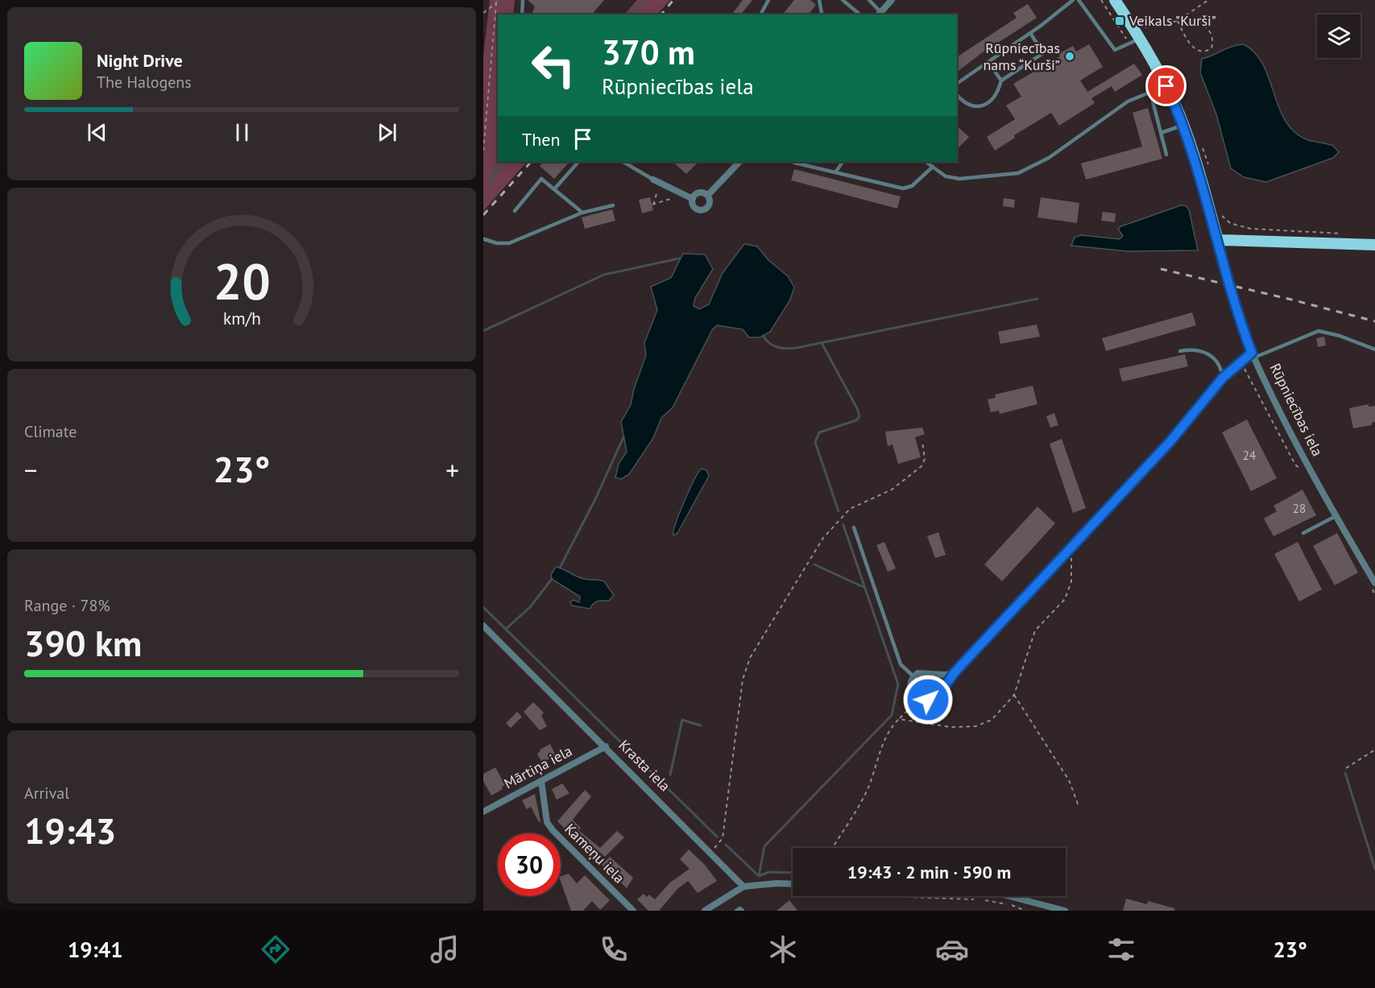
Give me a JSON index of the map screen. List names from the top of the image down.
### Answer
{
  "streets": {
    "main road": ["Rūpniecības iela"],
    "street": ["Krasta iela", "Mārtiņa iela", "Kameņu iela"]
  },
  "crossings": [
    ["Krasta iela", "Mārtiņa iela"],
    ["Mārtiņa iela", "Kameņu iela"]
  ],
  "places": {
    "transit": ["Veikals \"Kurši\""],
    "other": ["Rūpniecības nams “Kurši”"]
  },
  "house_numbers": ["24", "28"],
  "page": {
    "turn": ["370 m", "Rūpniecības iela"],
    "song": ["Night Drive", "The Halogens"],
    "then": "Then",
    "tile": [
      "Climate",
      ["Range · 78%", "390 km"],
      ["Arrival", "19:43"]
    ],
    "heat": ["−", "23°", "+"],
    "limit": "30",
    "trip": "19:43 · 2 min · 590 m",
    "tabs": ["19:41", "23°"],
    "gauge": ["20", "km/h"]
  }
}
